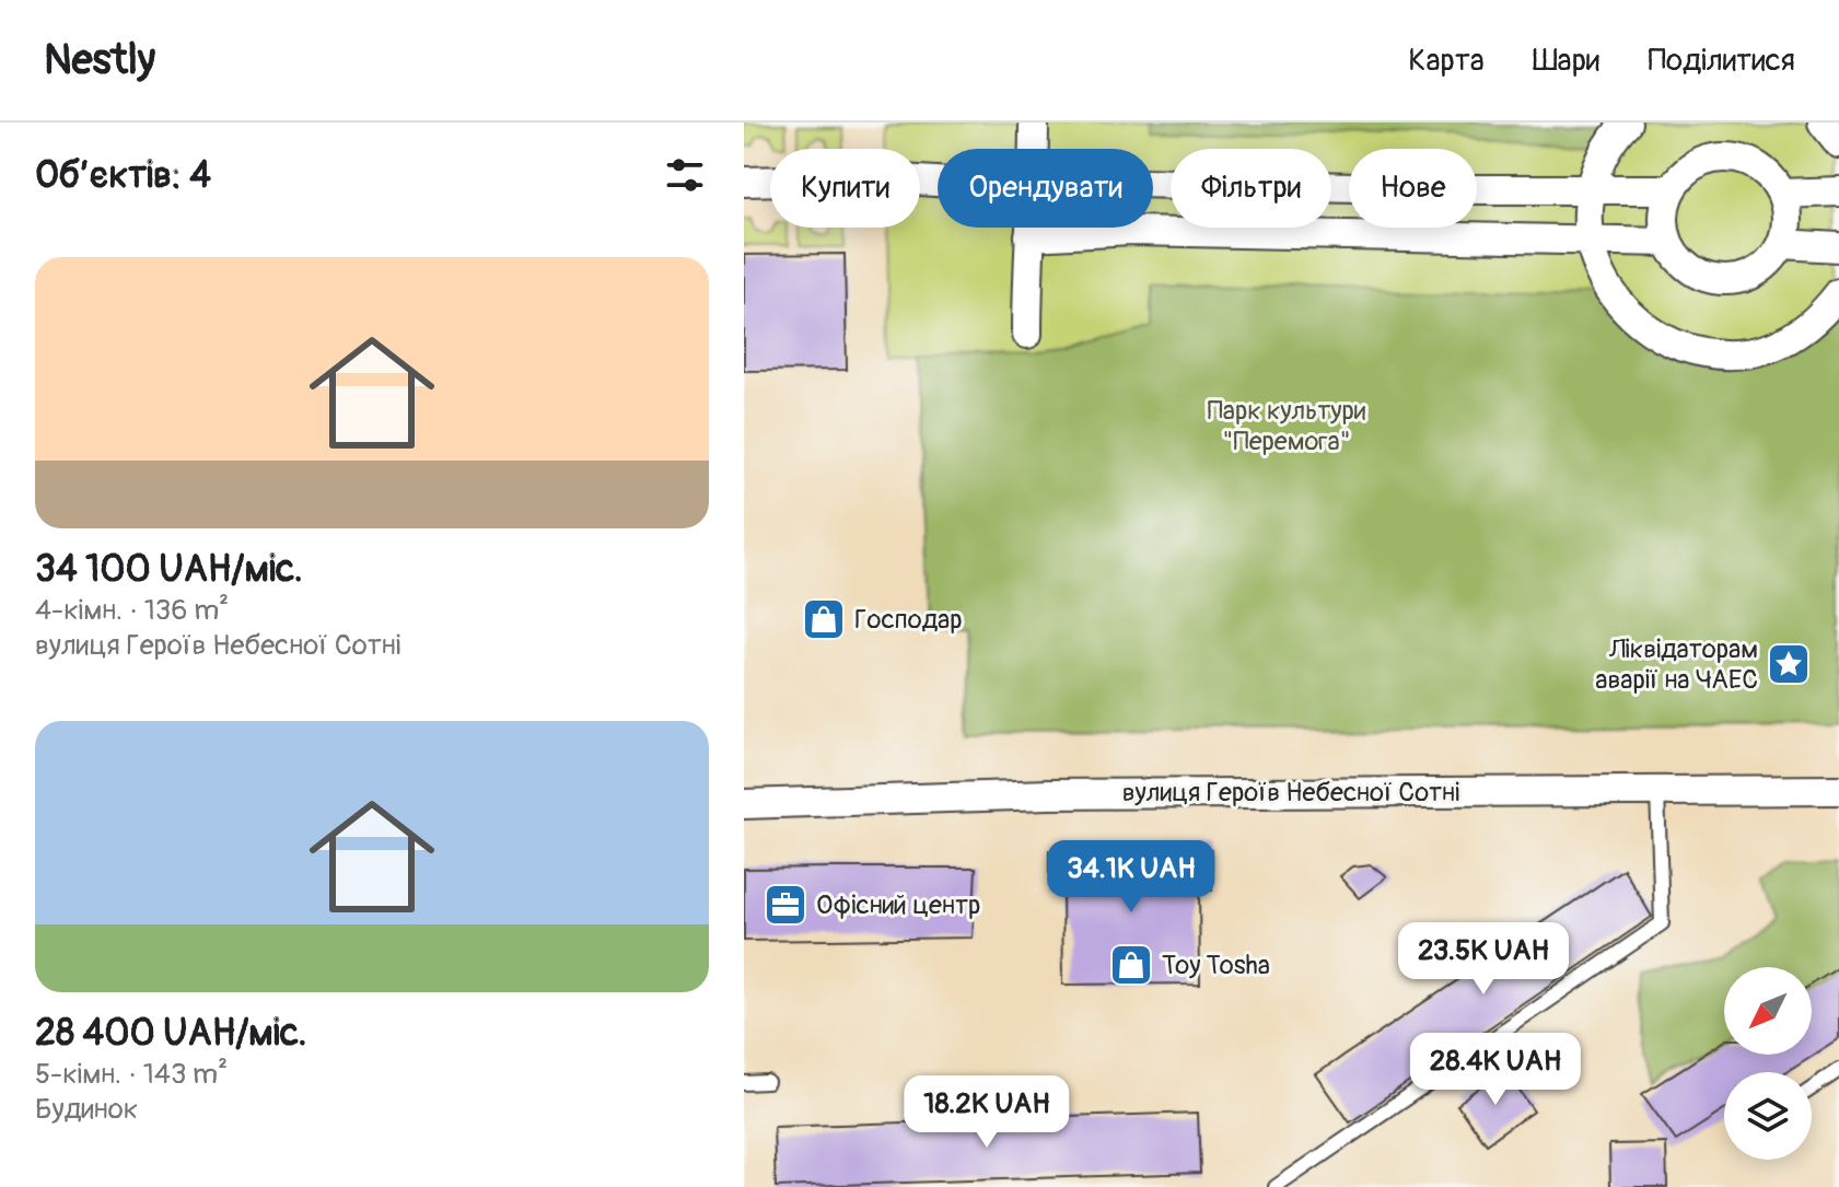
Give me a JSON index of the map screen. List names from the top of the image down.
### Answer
{
  "streets": {
    "street": ["вулиця Героїв Небесної Сотні"]
  },
  "parks": ["Парк культури \"Перемога\""],
  "places": {
    "shop": ["Господар", "Toy Tosha"],
    "place": ["Ліквідаторам аварії на ЧАЕС"],
    "office": ["Офісний центр"]
  },
  "north": "bottom left",
  "page": {
    "header": "Nestly",
    "nav": ["Карта", "Шари", "Поділитися"],
    "heading": "Об’єктів: 4",
    "chip": [
      "Купити",
      "Орендувати",
      "Фільтри",
      "Нове"
    ],
    "list": [
      {
        "name": "34 100 UAH/міс.",
        "note": "4-кімн. · 136 m² · вулиця Героїв Небесної Сотні"
      },
      {
        "name": "28 400 UAH/міс.",
        "note": "5-кімн. · 143 m² · Будинок"
      }
    ],
    "price": [
      "34.1K UAH",
      "23.5K UAH",
      "28.4K UAH",
      "18.2K UAH"
    ]
  }
}
